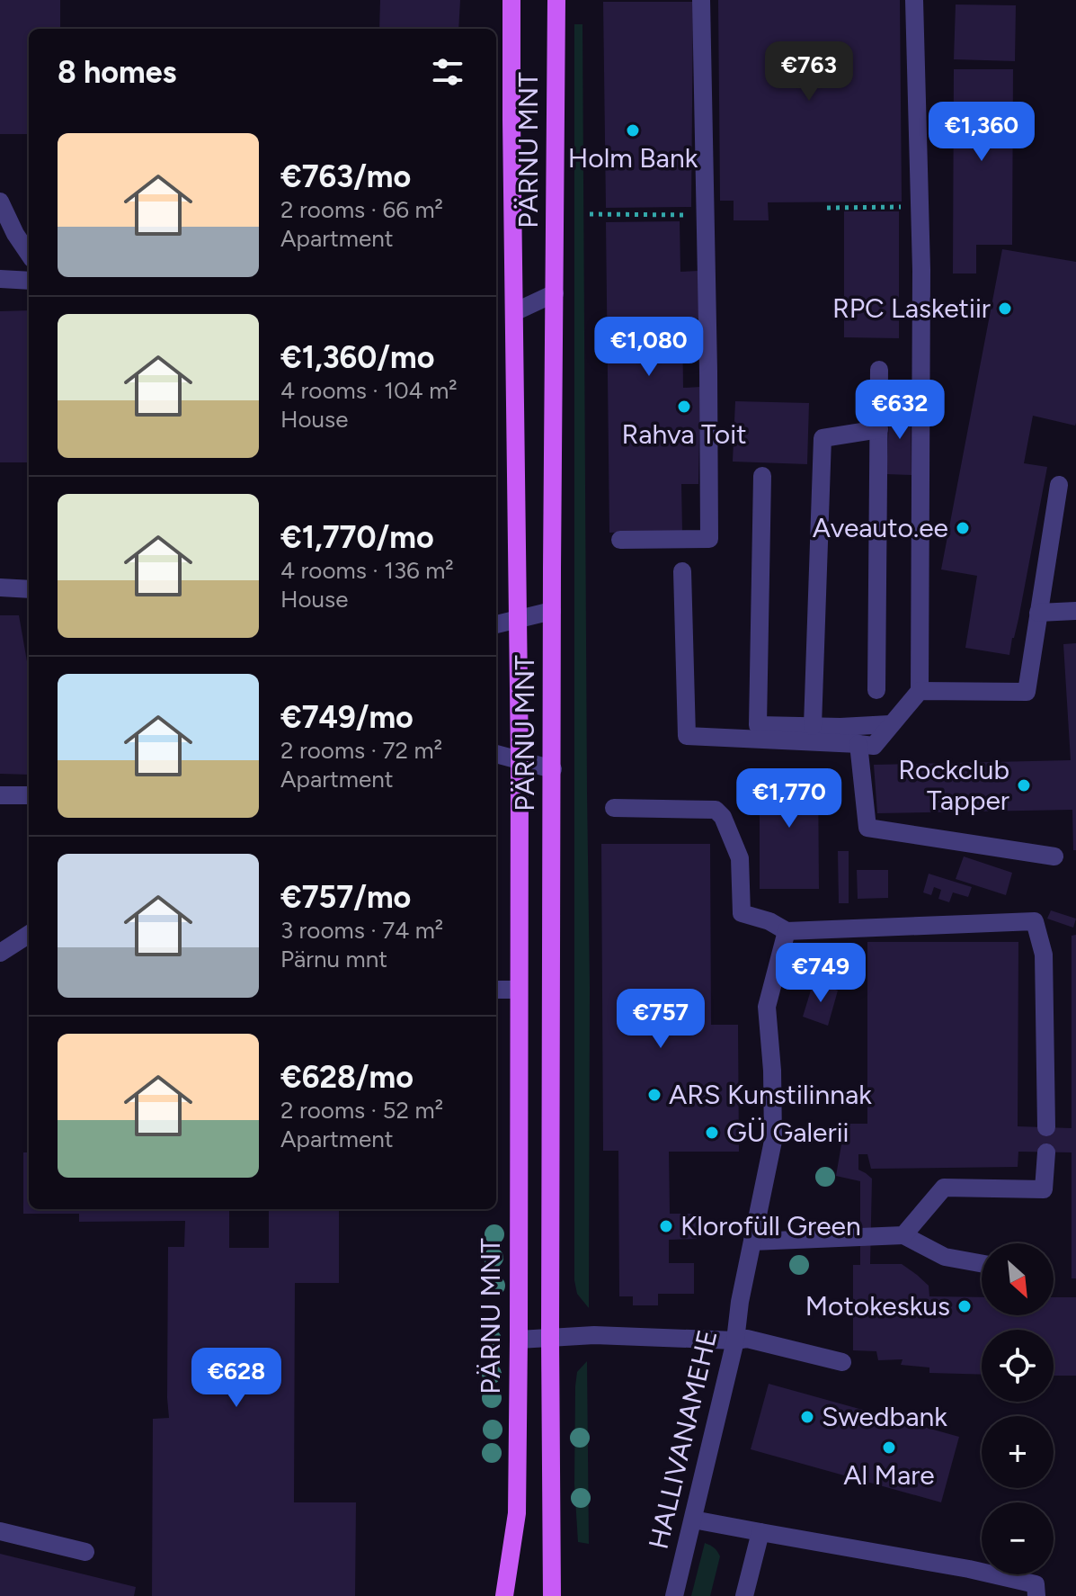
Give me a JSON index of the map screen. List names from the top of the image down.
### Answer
{
  "streets": {
    "main road": ["PÄRNU MNT"],
    "lane": ["HALLIVANAMEHE"]
  },
  "places": [
    "Holm Bank",
    "RPC Lasketiir",
    "Rahva Toit",
    "Aveauto.ee",
    "Rockclub Tapper",
    "ARS Kunstilinnak",
    "GÜ Galerii",
    "Klorofüll Green",
    "Motokeskus",
    "Swedbank",
    "Al Mare"
  ],
  "north": "bottom right",
  "page": {
    "heading": "8 homes",
    "price": [
      "€763",
      "€1,360",
      "€1,080",
      "€632",
      "€1,770",
      "€749",
      "€757",
      "€628"
    ],
    "list": [
      {
        "name": "€763/mo",
        "note": "2 rooms · 66 m² · Apartment"
      },
      {
        "name": "€1,360/mo",
        "note": "4 rooms · 104 m² · House"
      },
      {
        "name": "€1,770/mo",
        "note": "4 rooms · 136 m² · House"
      },
      {
        "name": "€749/mo",
        "note": "2 rooms · 72 m² · Apartment"
      },
      {
        "name": "€757/mo",
        "note": "3 rooms · 74 m² · Pärnu mnt"
      },
      {
        "name": "€628/mo",
        "note": "2 rooms · 52 m² · Apartment"
      }
    ],
    "map_buttons": ["+", "−"]
  }
}
